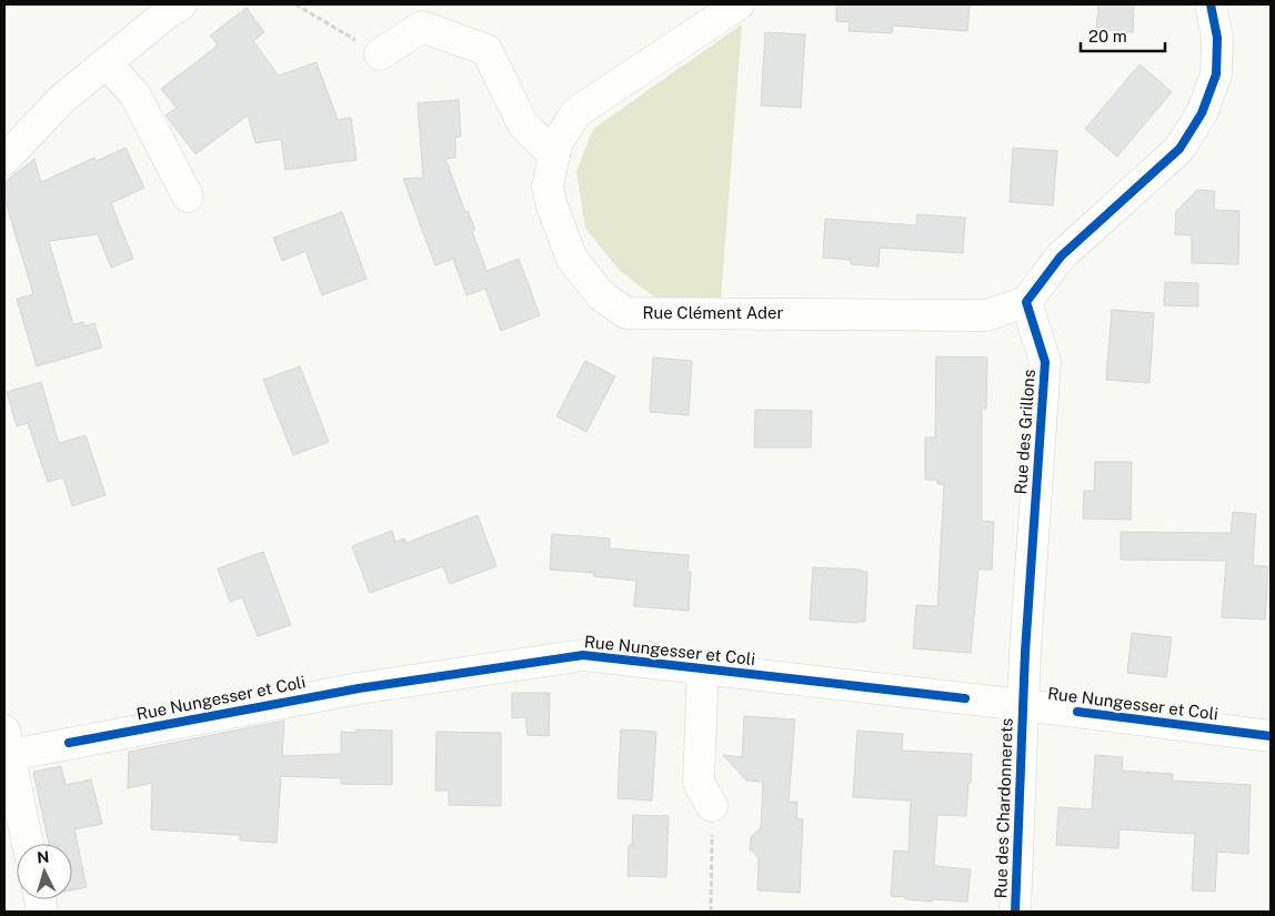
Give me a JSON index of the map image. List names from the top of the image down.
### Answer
{
  "streets": {
    "street": [
      "Rue Clément Ader",
      "Rue des Grillons",
      "Rue Nungesser et Coli",
      "Rue des Chardonnerets"
    ]
  },
  "crossings": [
    ["Rue Clément Ader", "Rue des Grillons"],
    ["Rue des Grillons", "Rue Nungesser et Coli"],
    ["Rue des Grillons", "Rue des Chardonnerets"],
    ["Rue Nungesser et Coli", "Rue des Chardonnerets"]
  ],
  "scale_bar": "20 m",
  "north": "top"
}
